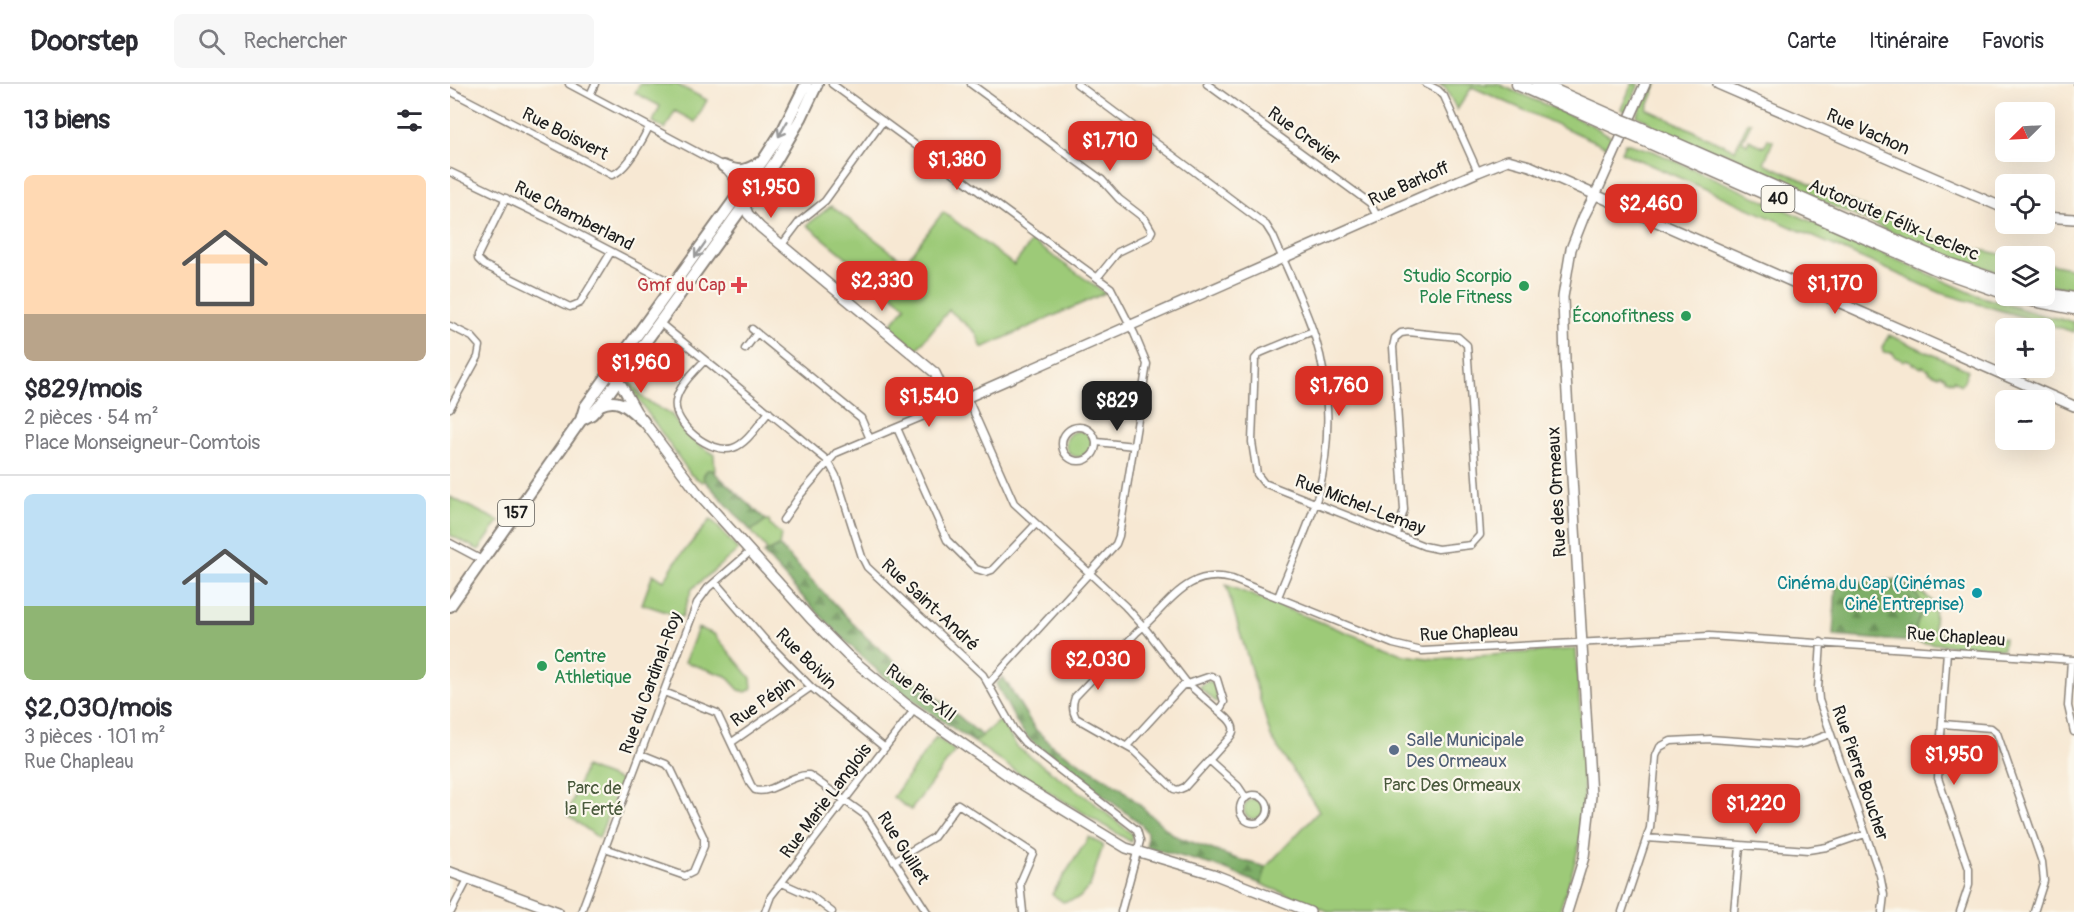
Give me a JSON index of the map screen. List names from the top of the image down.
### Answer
{
  "streets": {
    "highway": ["40", "Autoroute Félix-Leclerc"],
    "main road": ["157"],
    "street": [
      "Rue Vachon",
      "Rue Boisvert",
      "Rue Crevier",
      "Rue Barkoff",
      "Rue Chamberland",
      "Rue des Ormeaux",
      "Rue Michel-Lemay",
      "Rue Saint-André",
      "Rue Chapleau",
      "Rue Boivin",
      "Rue du Cardinal-Roy",
      "Rue Pie-XII",
      "Rue Pépin",
      "Rue Pierre Boucher",
      "Rue Marie Langlois",
      "Rue Guillet"
    ]
  },
  "crossings": [
    ["Rue Crevier", "Rue Barkoff"],
    ["Rue Barkoff", "Rue des Ormeaux"],
    ["Rue Barkoff", "Rue Saint-André"],
    ["Rue Chamberland", "157"],
    ["Rue des Ormeaux", "Rue Chapleau"],
    ["157", "Rue Saint-André"],
    ["157", "Rue Pie-XII"],
    ["Rue Saint-André", "Rue Pie-XII"],
    ["Rue Chapleau", "Rue Pierre Boucher"],
    ["Rue Boivin", "Rue du Cardinal-Roy"],
    ["Rue Boivin", "Rue Pépin"],
    ["Rue Boivin", "Rue Marie Langlois"],
    ["Rue du Cardinal-Roy", "Rue Pie-XII"],
    ["Rue du Cardinal-Roy", "Rue Guillet"],
    ["Rue Pie-XII", "Rue Marie Langlois"],
    ["Rue Pépin", "Rue Guillet"],
    ["Rue Marie Langlois", "Rue Guillet"]
  ],
  "parks": ["Parc Des Ormeaux", "Parc de la Ferté"],
  "places": {
    "health": ["Gmf du Cap"],
    "other": [
      "Studio Scorpio Pole Fitness",
      "Éconofitness",
      "Cinéma du Cap (Cinémas Ciné Entreprise)",
      "Centre Athletique",
      "Salle Municipale Des Ormeaux"
    ]
  },
  "north": "bottom left",
  "page": {
    "header": "Doorstep",
    "search": "Rechercher",
    "nav": ["Carte", "Itinéraire", "Favoris"],
    "heading": "13 biens",
    "map_buttons": ["+", "−"],
    "price": [
      "$1,710",
      "$1,380",
      "$1,950",
      "$2,460",
      "$2,330",
      "$1,170",
      "$1,960",
      "$1,760",
      "$1,540",
      "$829",
      "$2,030",
      "$1,950",
      "$1,220"
    ],
    "list": [
      {
        "name": "$829/mois",
        "note": "2 pièces · 54 m² · Place Monseigneur-Comtois"
      },
      {
        "name": "$2,030/mois",
        "note": "3 pièces · 101 m² · Rue Chapleau"
      }
    ]
  }
}
